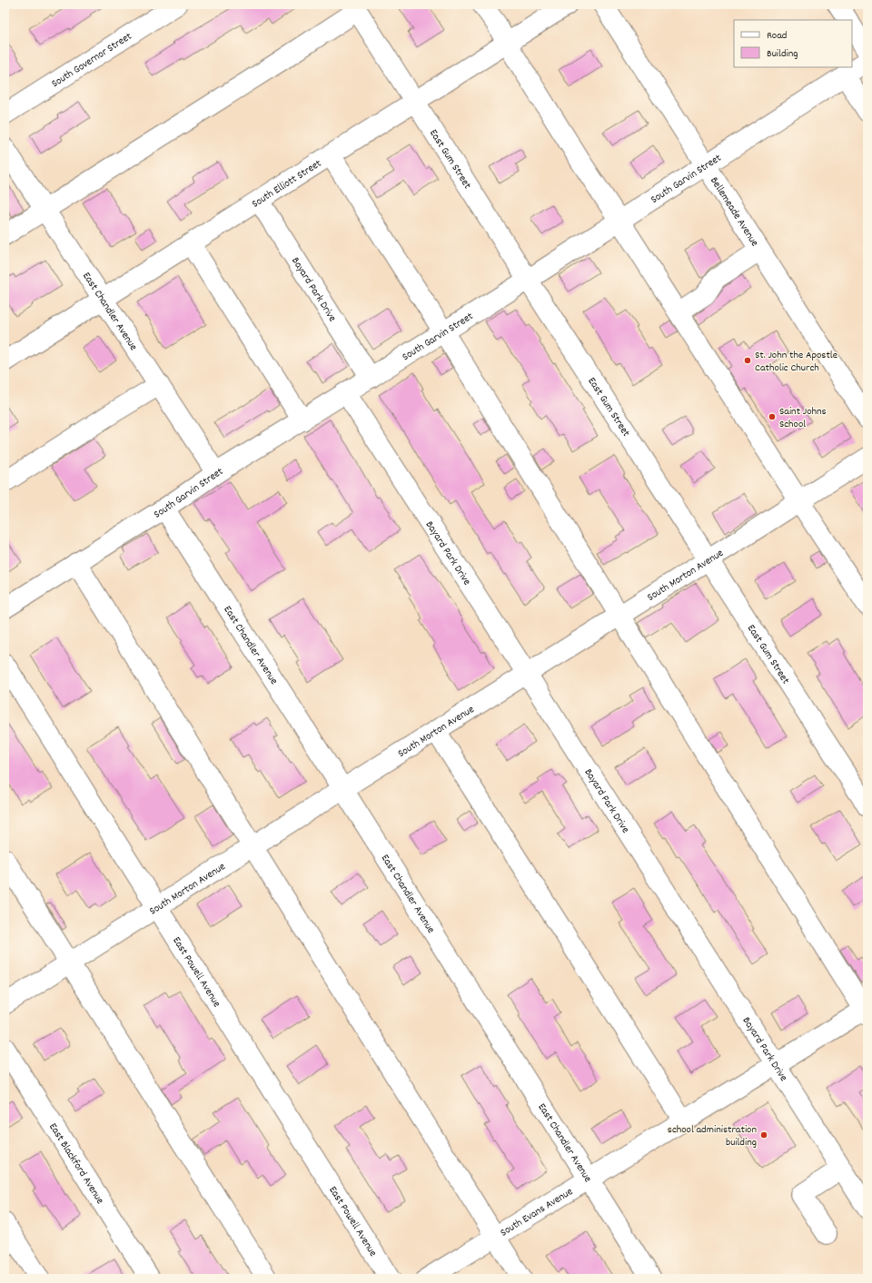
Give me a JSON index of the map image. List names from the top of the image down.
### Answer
{
  "streets": {
    "street": [
      "South Governor Street",
      "East Gum Street",
      "South Garvin Street",
      "South Elliott Street",
      "Bellemeade Avenue",
      "Bayard Park Drive",
      "East Chandler Avenue",
      "South Morton Avenue",
      "East Powell Avenue",
      "East Blackford Avenue",
      "South Evans Avenue"
    ]
  },
  "crossings": [
    ["East Gum Street", "South Garvin Street"],
    ["East Gum Street", "South Elliott Street"],
    ["East Gum Street", "South Morton Avenue"],
    ["South Garvin Street", "Bellemeade Avenue"],
    ["South Garvin Street", "Bayard Park Drive"],
    ["South Garvin Street", "East Chandler Avenue"],
    ["South Elliott Street", "Bayard Park Drive"],
    ["South Elliott Street", "East Chandler Avenue"],
    ["Bayard Park Drive", "South Morton Avenue"],
    ["Bayard Park Drive", "South Evans Avenue"],
    ["East Chandler Avenue", "South Morton Avenue"],
    ["East Chandler Avenue", "South Evans Avenue"],
    ["South Morton Avenue", "East Powell Avenue"]
  ],
  "places": ["St. John the Apostle Catholic Church", "Saint Johns School", "school administration building"],
  "legend": ["Road", "Building"]
}
